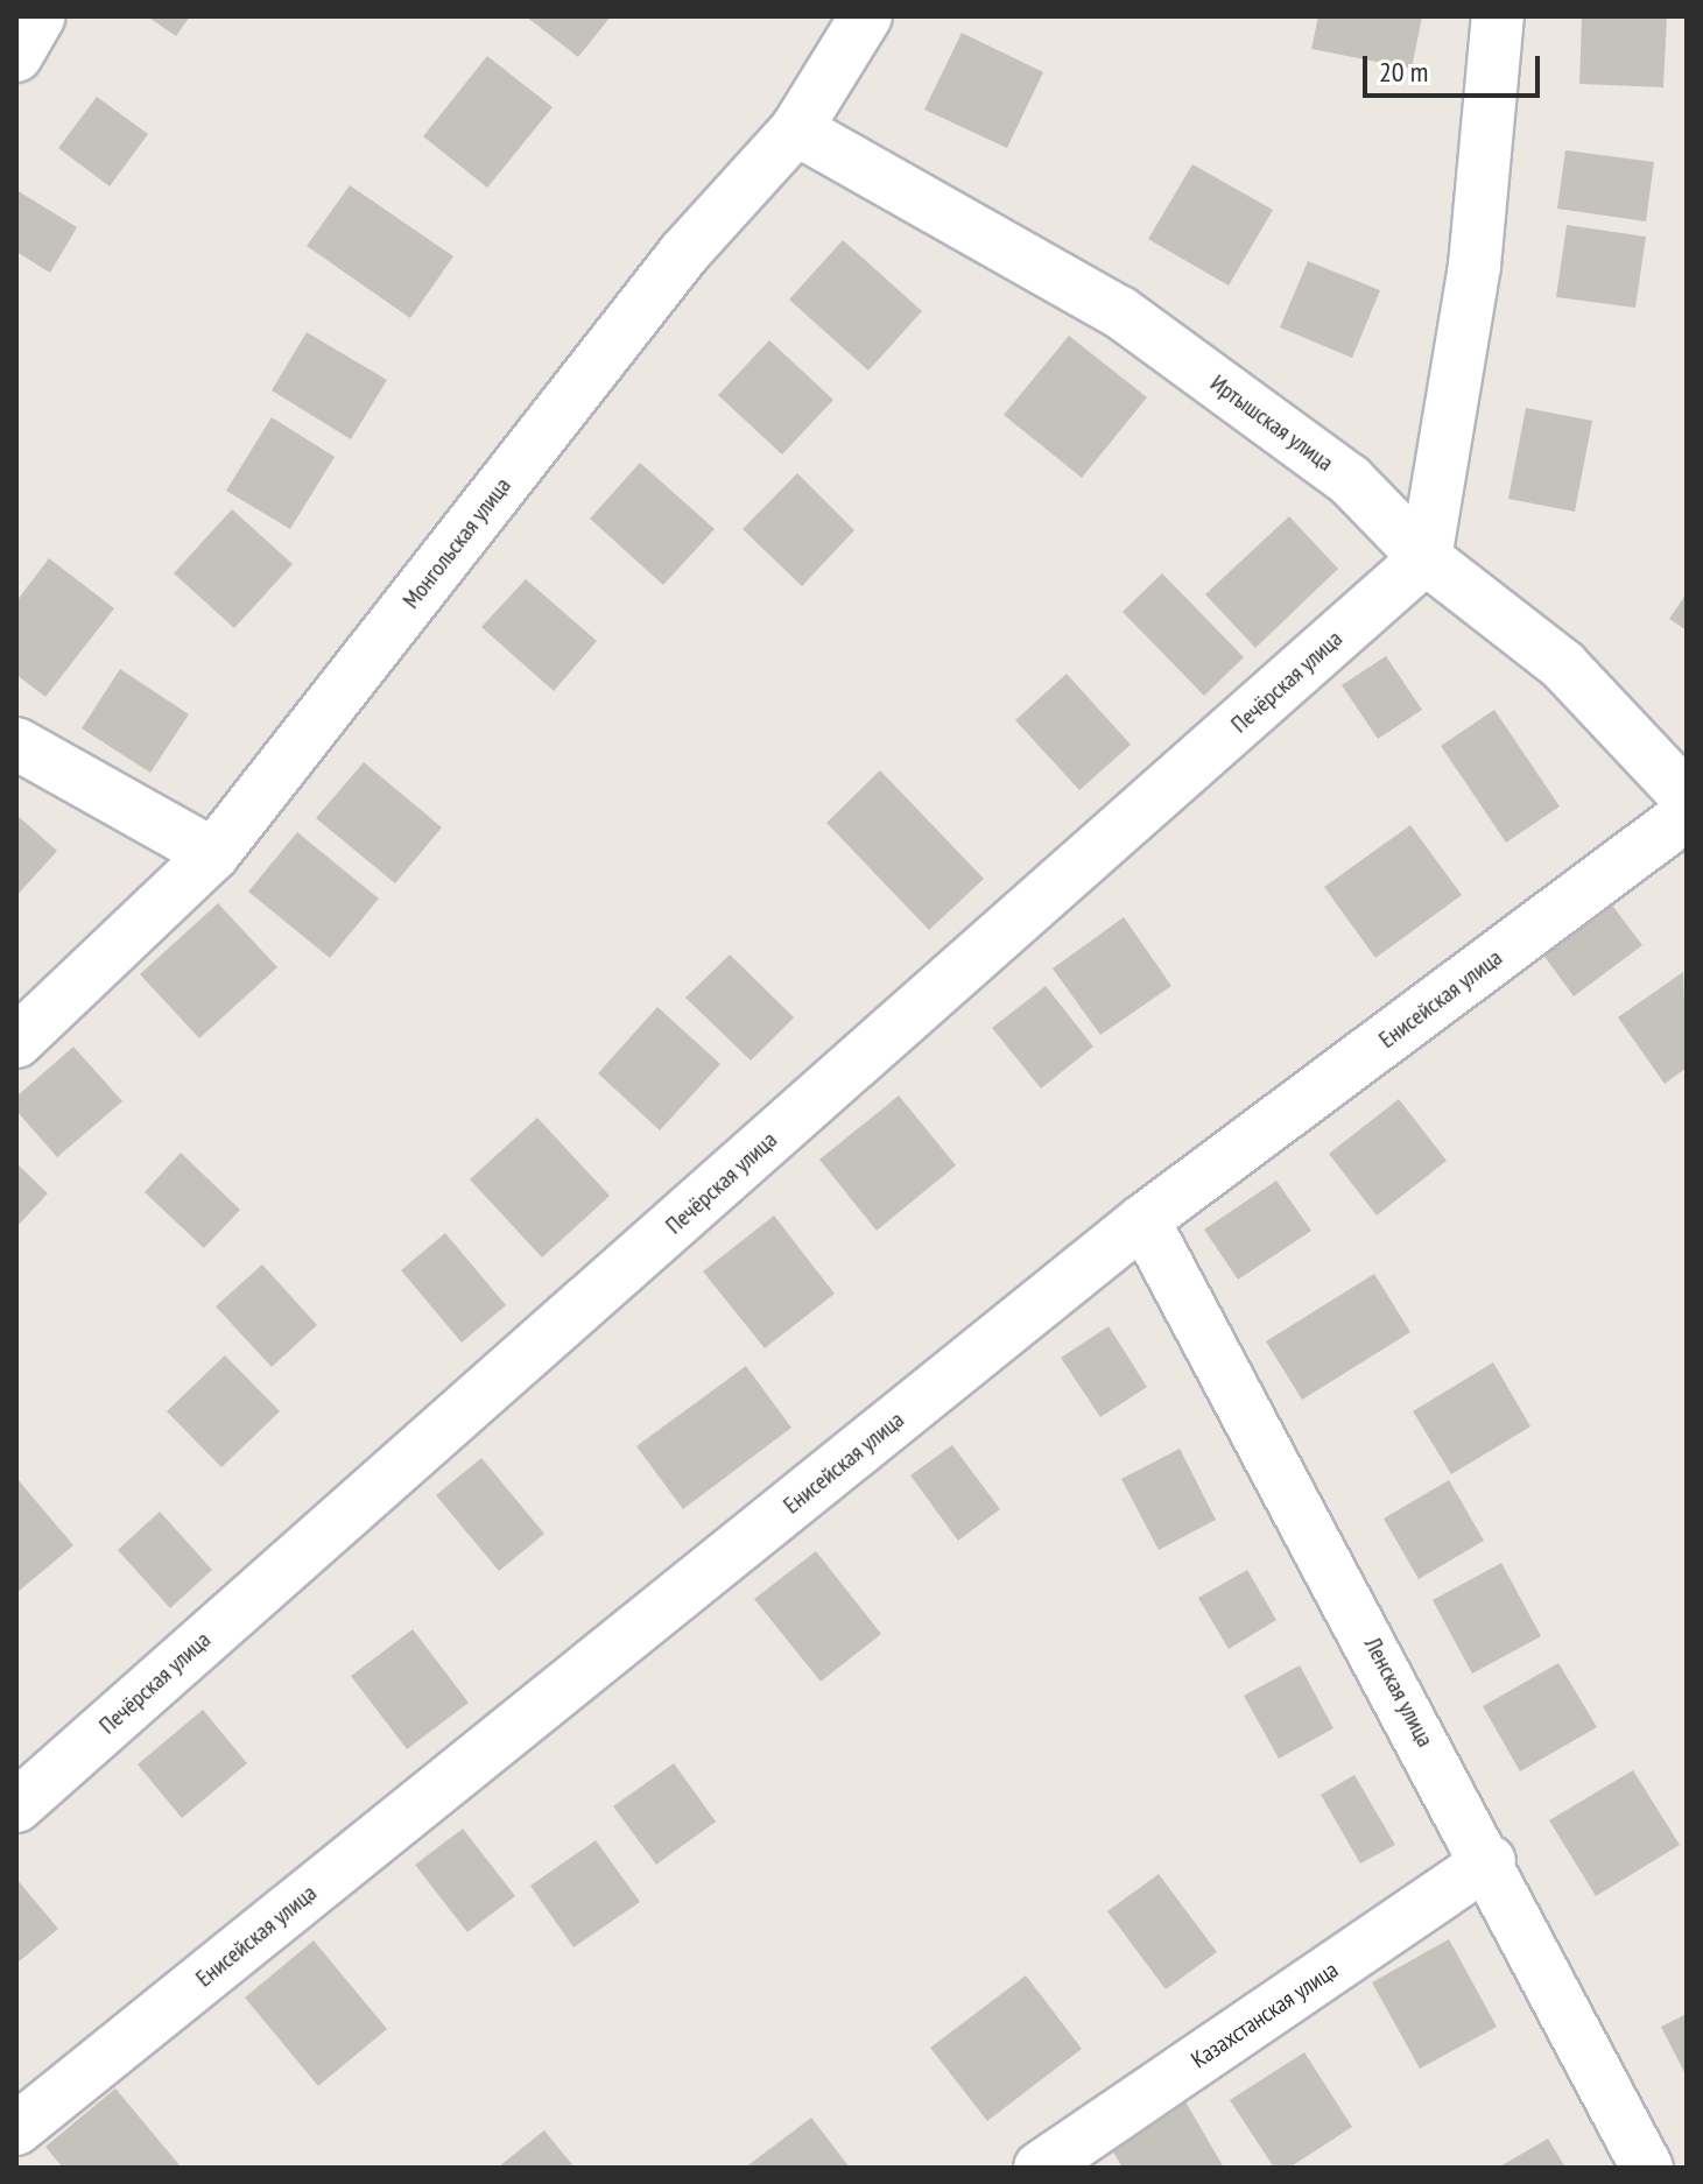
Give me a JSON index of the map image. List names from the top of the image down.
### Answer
{
  "streets": {
    "street": [
      "Иртышская улица",
      "Монгольская улица",
      "Печёрская улица",
      "Енисейская улица",
      "Ленская улица",
      "Казахстанская улица"
    ]
  },
  "crossings": [
    ["Иртышская улица", "Монгольская улица"],
    ["Иртышская улица", "Печёрская улица"],
    ["Енисейская улица", "Ленская улица"],
    ["Ленская улица", "Казахстанская улица"]
  ],
  "scale_bar": "20 m"
}
